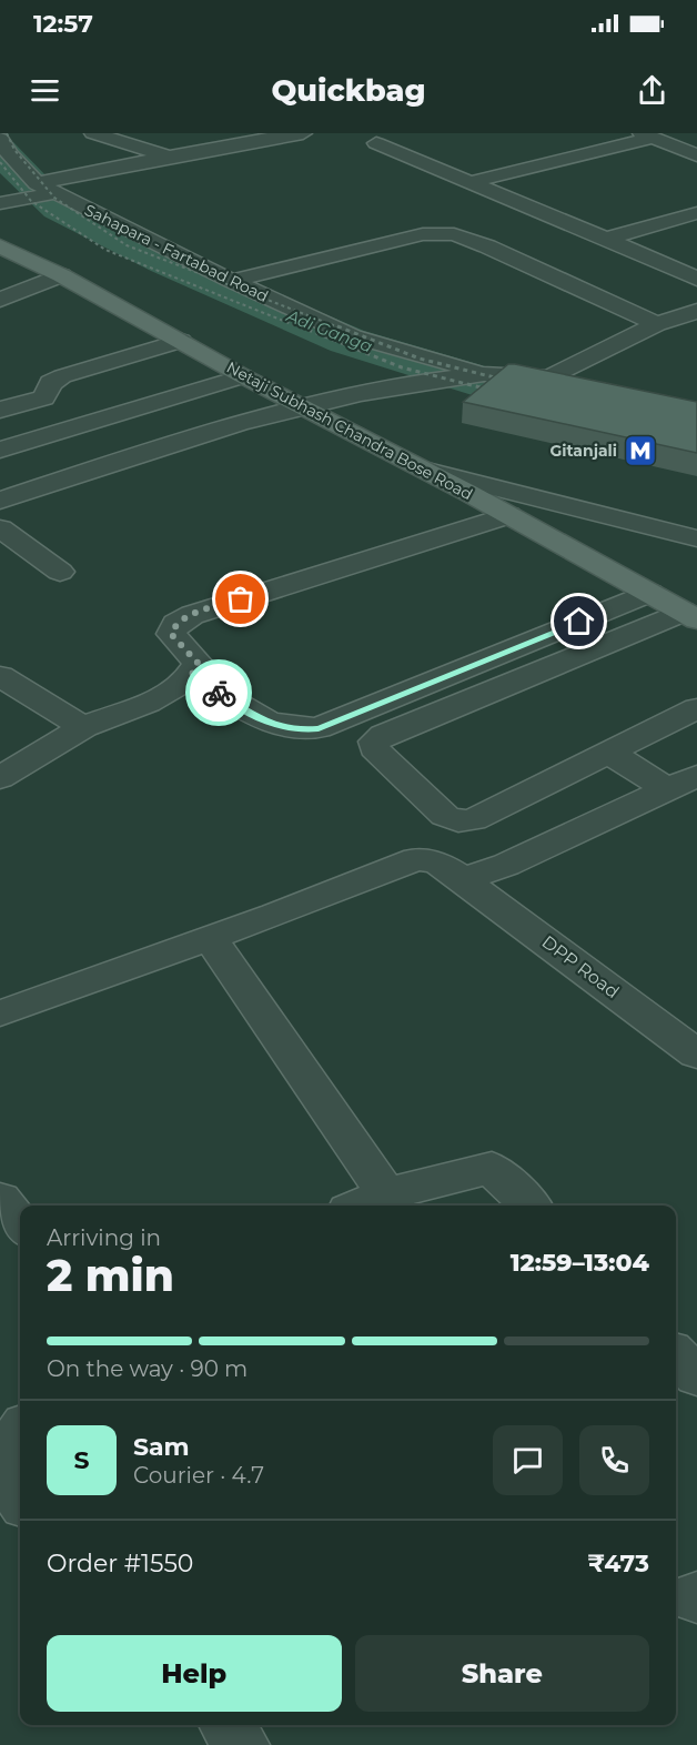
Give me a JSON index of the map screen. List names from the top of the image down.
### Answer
{
  "streets": {
    "main road": ["Netaji Subhash Chandra Bose Road"],
    "street": ["Sahapara - Fartabad Road", "DPP Road"]
  },
  "water": ["Adi Ganga"],
  "places": {
    "metro station": ["Gitanjali"]
  },
  "page": {
    "status": "12:57",
    "header": "Quickbag",
    "heading": ["2 min", "Arriving in", "12:59–13:04"],
    "panel": [
      "Sam",
      "Courier · 4.7",
      "Order #1550",
      "₹473"
    ],
    "bar": "On the way · 90 m",
    "round": "S",
    "buttons": ["Help", "Share"]
  }
}
